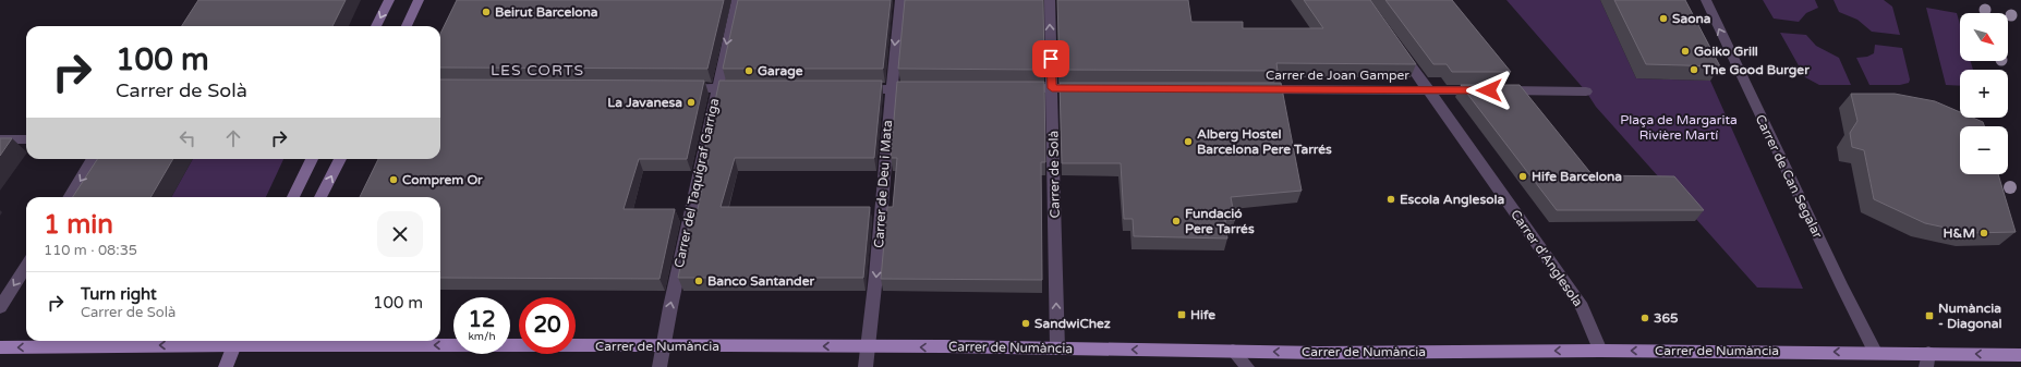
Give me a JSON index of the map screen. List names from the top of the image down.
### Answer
{
  "streets": {
    "main road": ["Carrer de Numància"],
    "street": [
      "Carrer de Joan Gamper",
      "Carrer de Solà",
      "Carrer de Can Segalar",
      "Carrer del Taquígraf Garriga",
      "Carrer de Deu i Mata",
      "Carrer d'Anglesola"
    ]
  },
  "crossings": [
    ["Carrer de Joan Gamper", "Carrer d'Anglesola"],
    ["Carrer de Solà", "Carrer de Numància"],
    ["Carrer de Can Segalar", "Carrer de Numància"],
    ["Carrer del Taquígraf Garriga", "Carrer de Numància"],
    ["Carrer de Deu i Mata", "Carrer de Numància"],
    ["Carrer d'Anglesola", "Carrer de Numància"]
  ],
  "one_way": [
    "Carrer de Solà",
    "Carrer de Can Segalar",
    "Carrer de Deu i Mata",
    "Carrer de Numància"
  ],
  "districts": ["LES CORTS"],
  "parks": ["Plaça de Margarita Rivière Martí"],
  "places": {
    "other": [
      "Beirut Barcelona",
      "Saona",
      "Goiko Grill",
      "The Good Burger",
      "Garage",
      "La Javanesa",
      "Alberg Hostel Barcelona Pere Tarrés",
      "Hife Barcelona",
      "Comprem Or",
      "Escola Anglesola",
      "Fundació Pere Tarrés",
      "H&M",
      "Banco Santander",
      "365",
      "SandwiChez"
    ],
    "transit": ["Hife", "Numància - Diagonal"]
  },
  "north": "bottom right",
  "page": {
    "map_buttons": ["+", "−"],
    "turn": ["100 m", "Carrer de Solà"],
    "heading": ["1 min", "110 m · 08:35"],
    "list": [
      {
        "name": "Turn right",
        "note": "Carrer de Solà",
        "value": "100 m"
      }
    ],
    "speed": "12 km/h",
    "limit": "20"
  }
}
